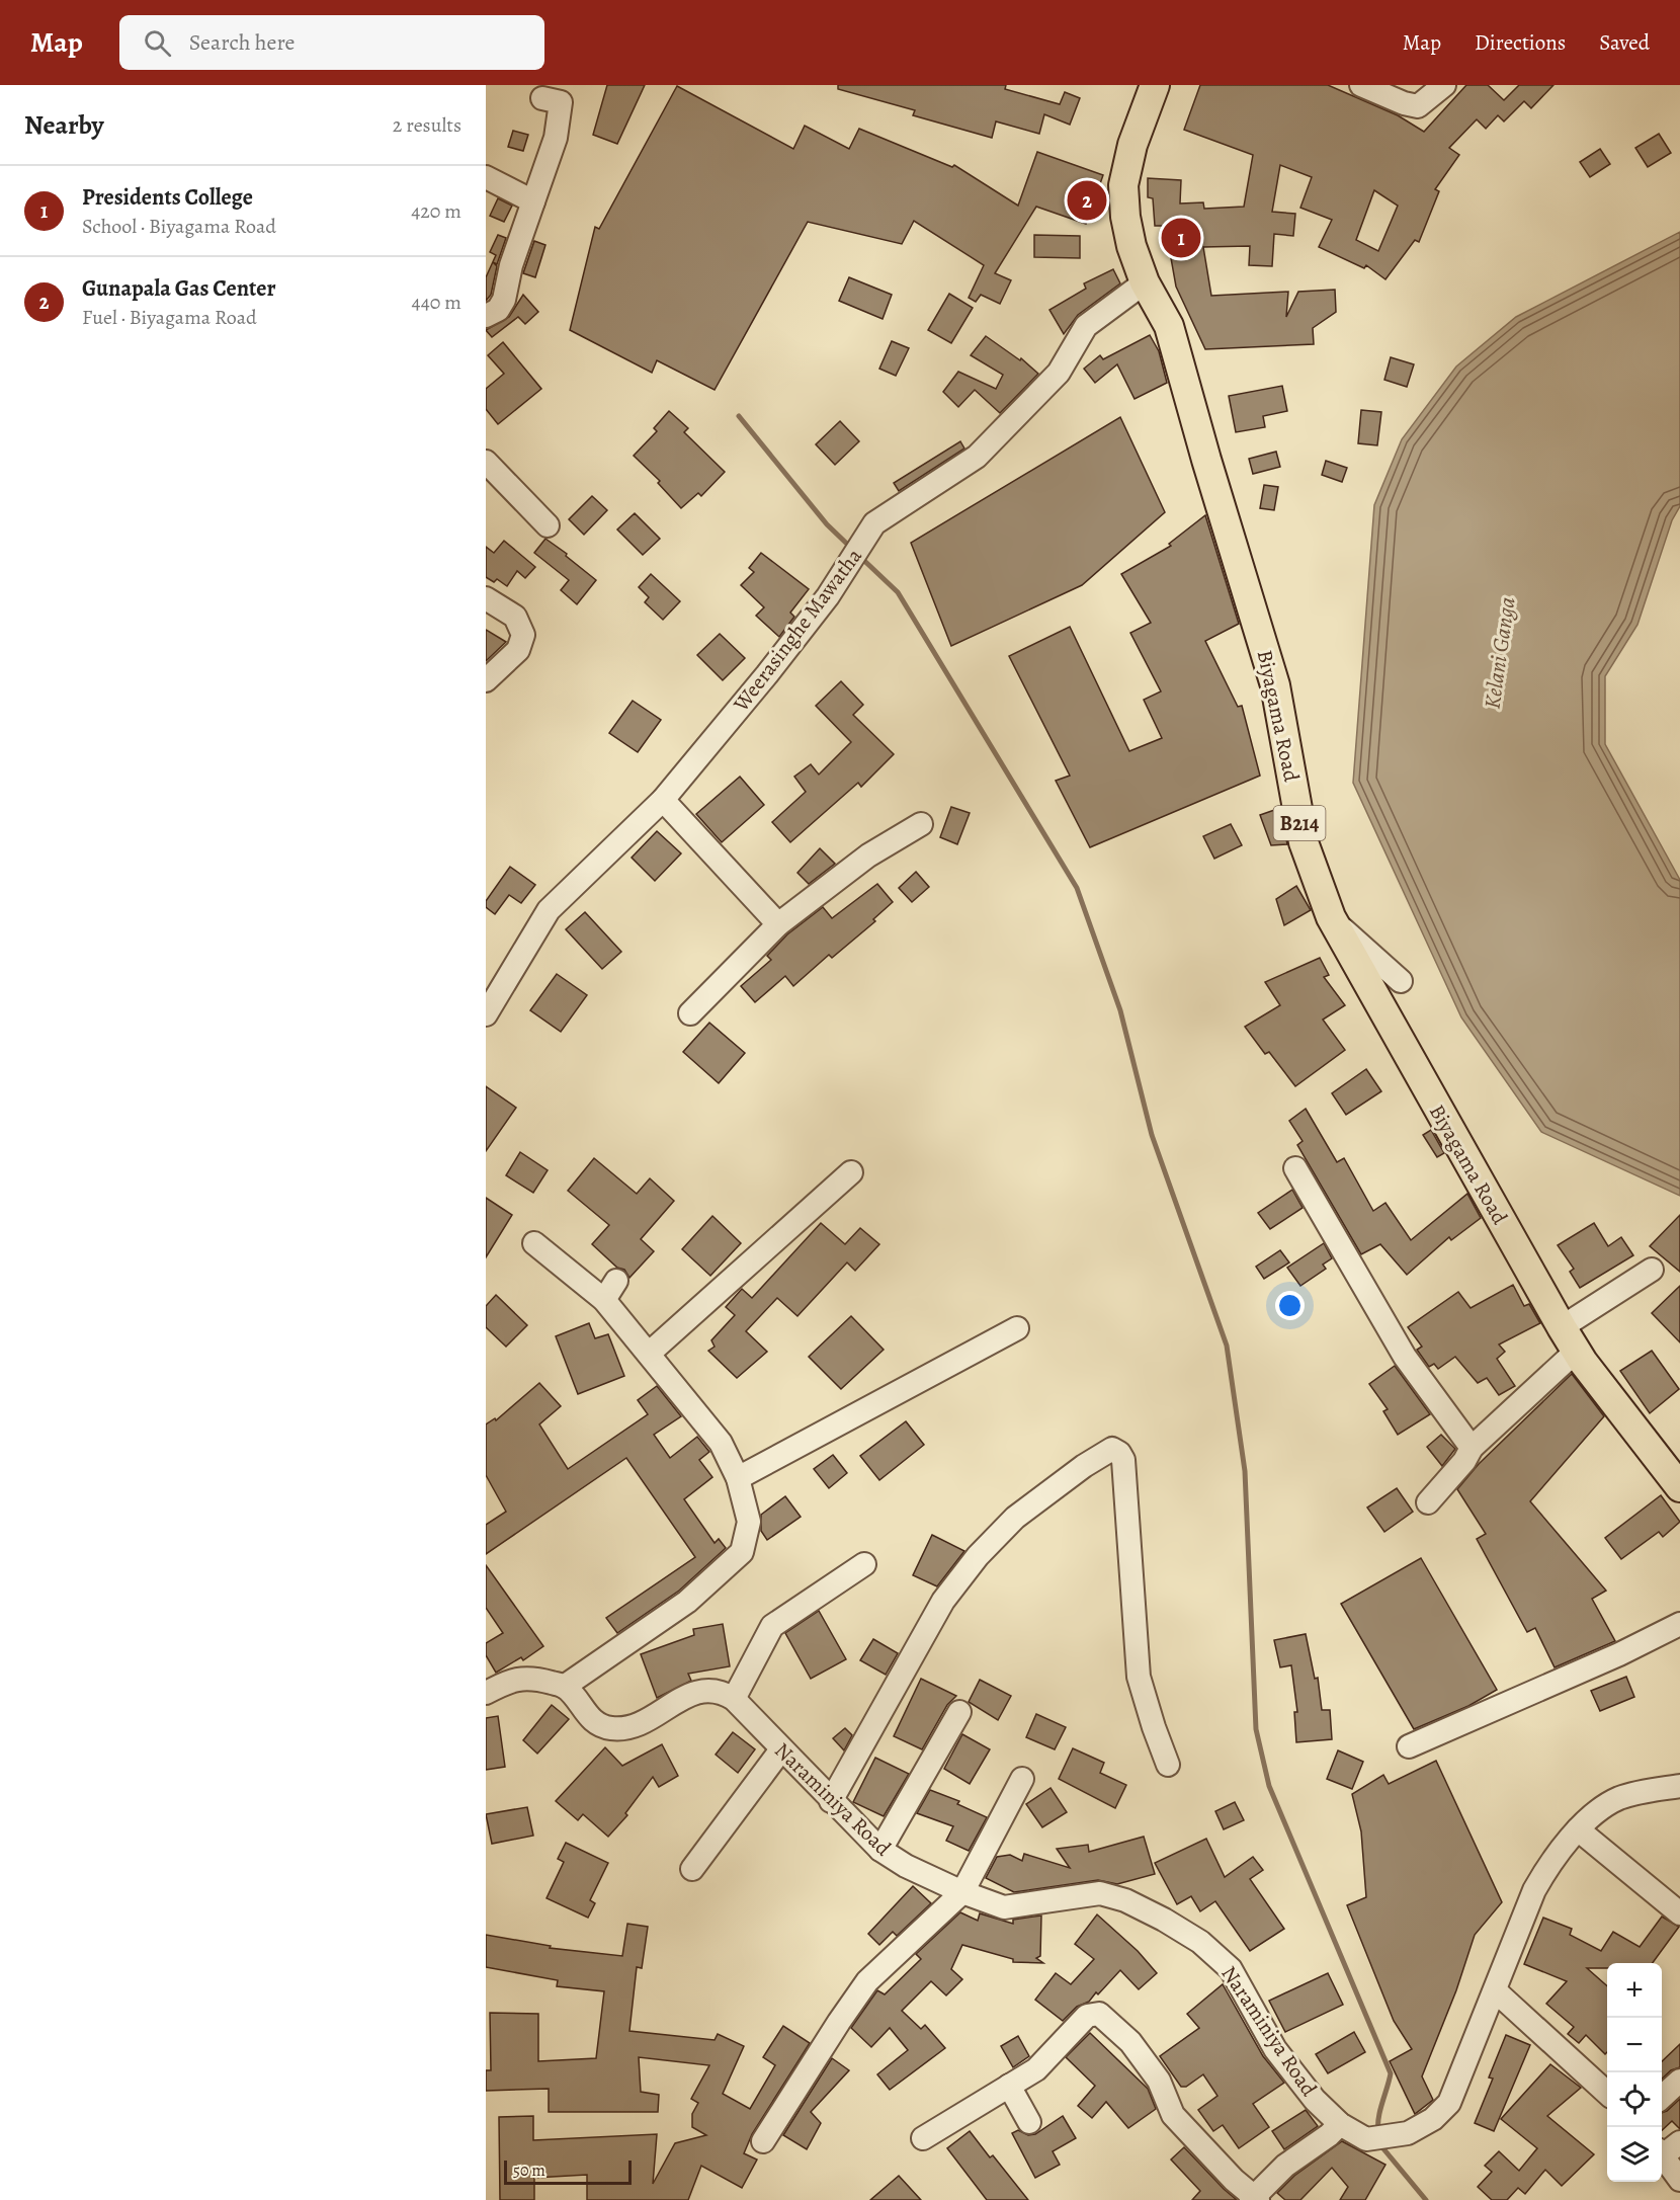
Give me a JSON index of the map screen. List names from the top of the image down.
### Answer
{
  "streets": {
    "main road": ["Biyagama Road", "B214"],
    "street": ["Weerasinghe Mawatha", "Naraminiya Road"]
  },
  "crossings": [
    ["Weerasinghe Mawatha", "Biyagama Road"]
  ],
  "water": ["Kelani Ganga"],
  "scale_bar": "50 m",
  "page": {
    "header": "Map",
    "search": "Search here",
    "nav": ["Map", "Directions", "Saved"],
    "heading": ["Nearby", "2 results"],
    "list": [
      {
        "mark": "1",
        "name": "Presidents College",
        "note": "School · Biyagama Road",
        "value": "420 m"
      },
      {
        "mark": "2",
        "name": "Gunapala Gas Center",
        "note": "Fuel · Biyagama Road",
        "value": "440 m"
      }
    ],
    "pins": ["2", "1"],
    "map_buttons": ["+", "−"],
    "scale": "50 m"
  }
}
